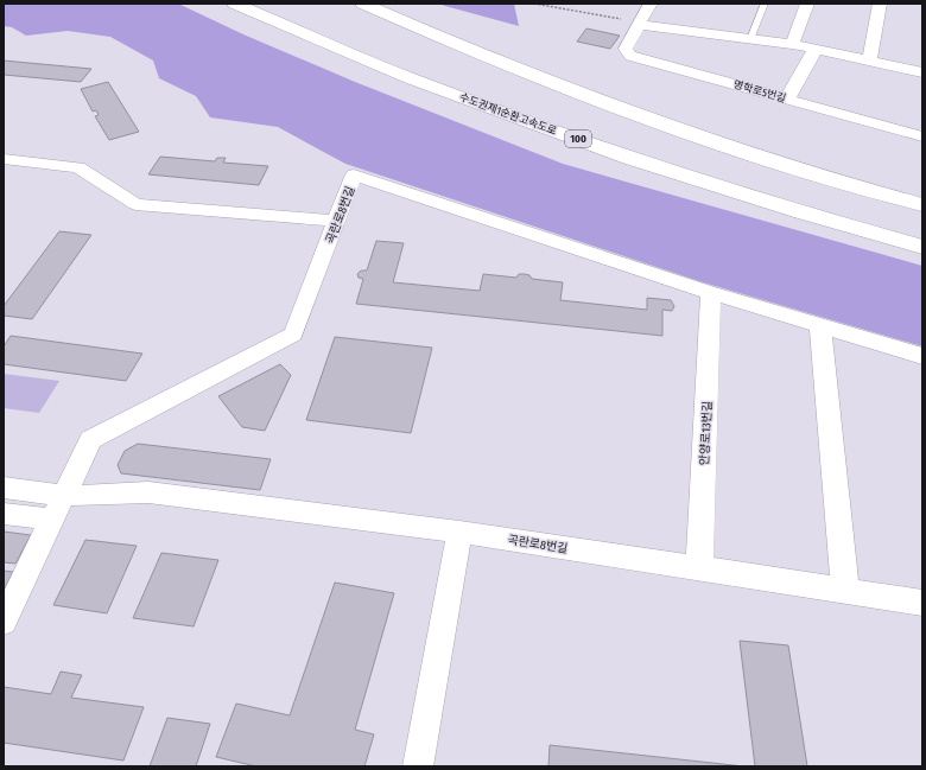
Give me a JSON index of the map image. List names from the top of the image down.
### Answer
{
  "streets": {
    "highway": ["수도권제1순환고속도로", "100"],
    "street": ["명학로5번길", "곡란로8번길", "안양로13번길"]
  },
  "crossings": [
    ["곡란로8번길", "안양로13번길"]
  ]
}
